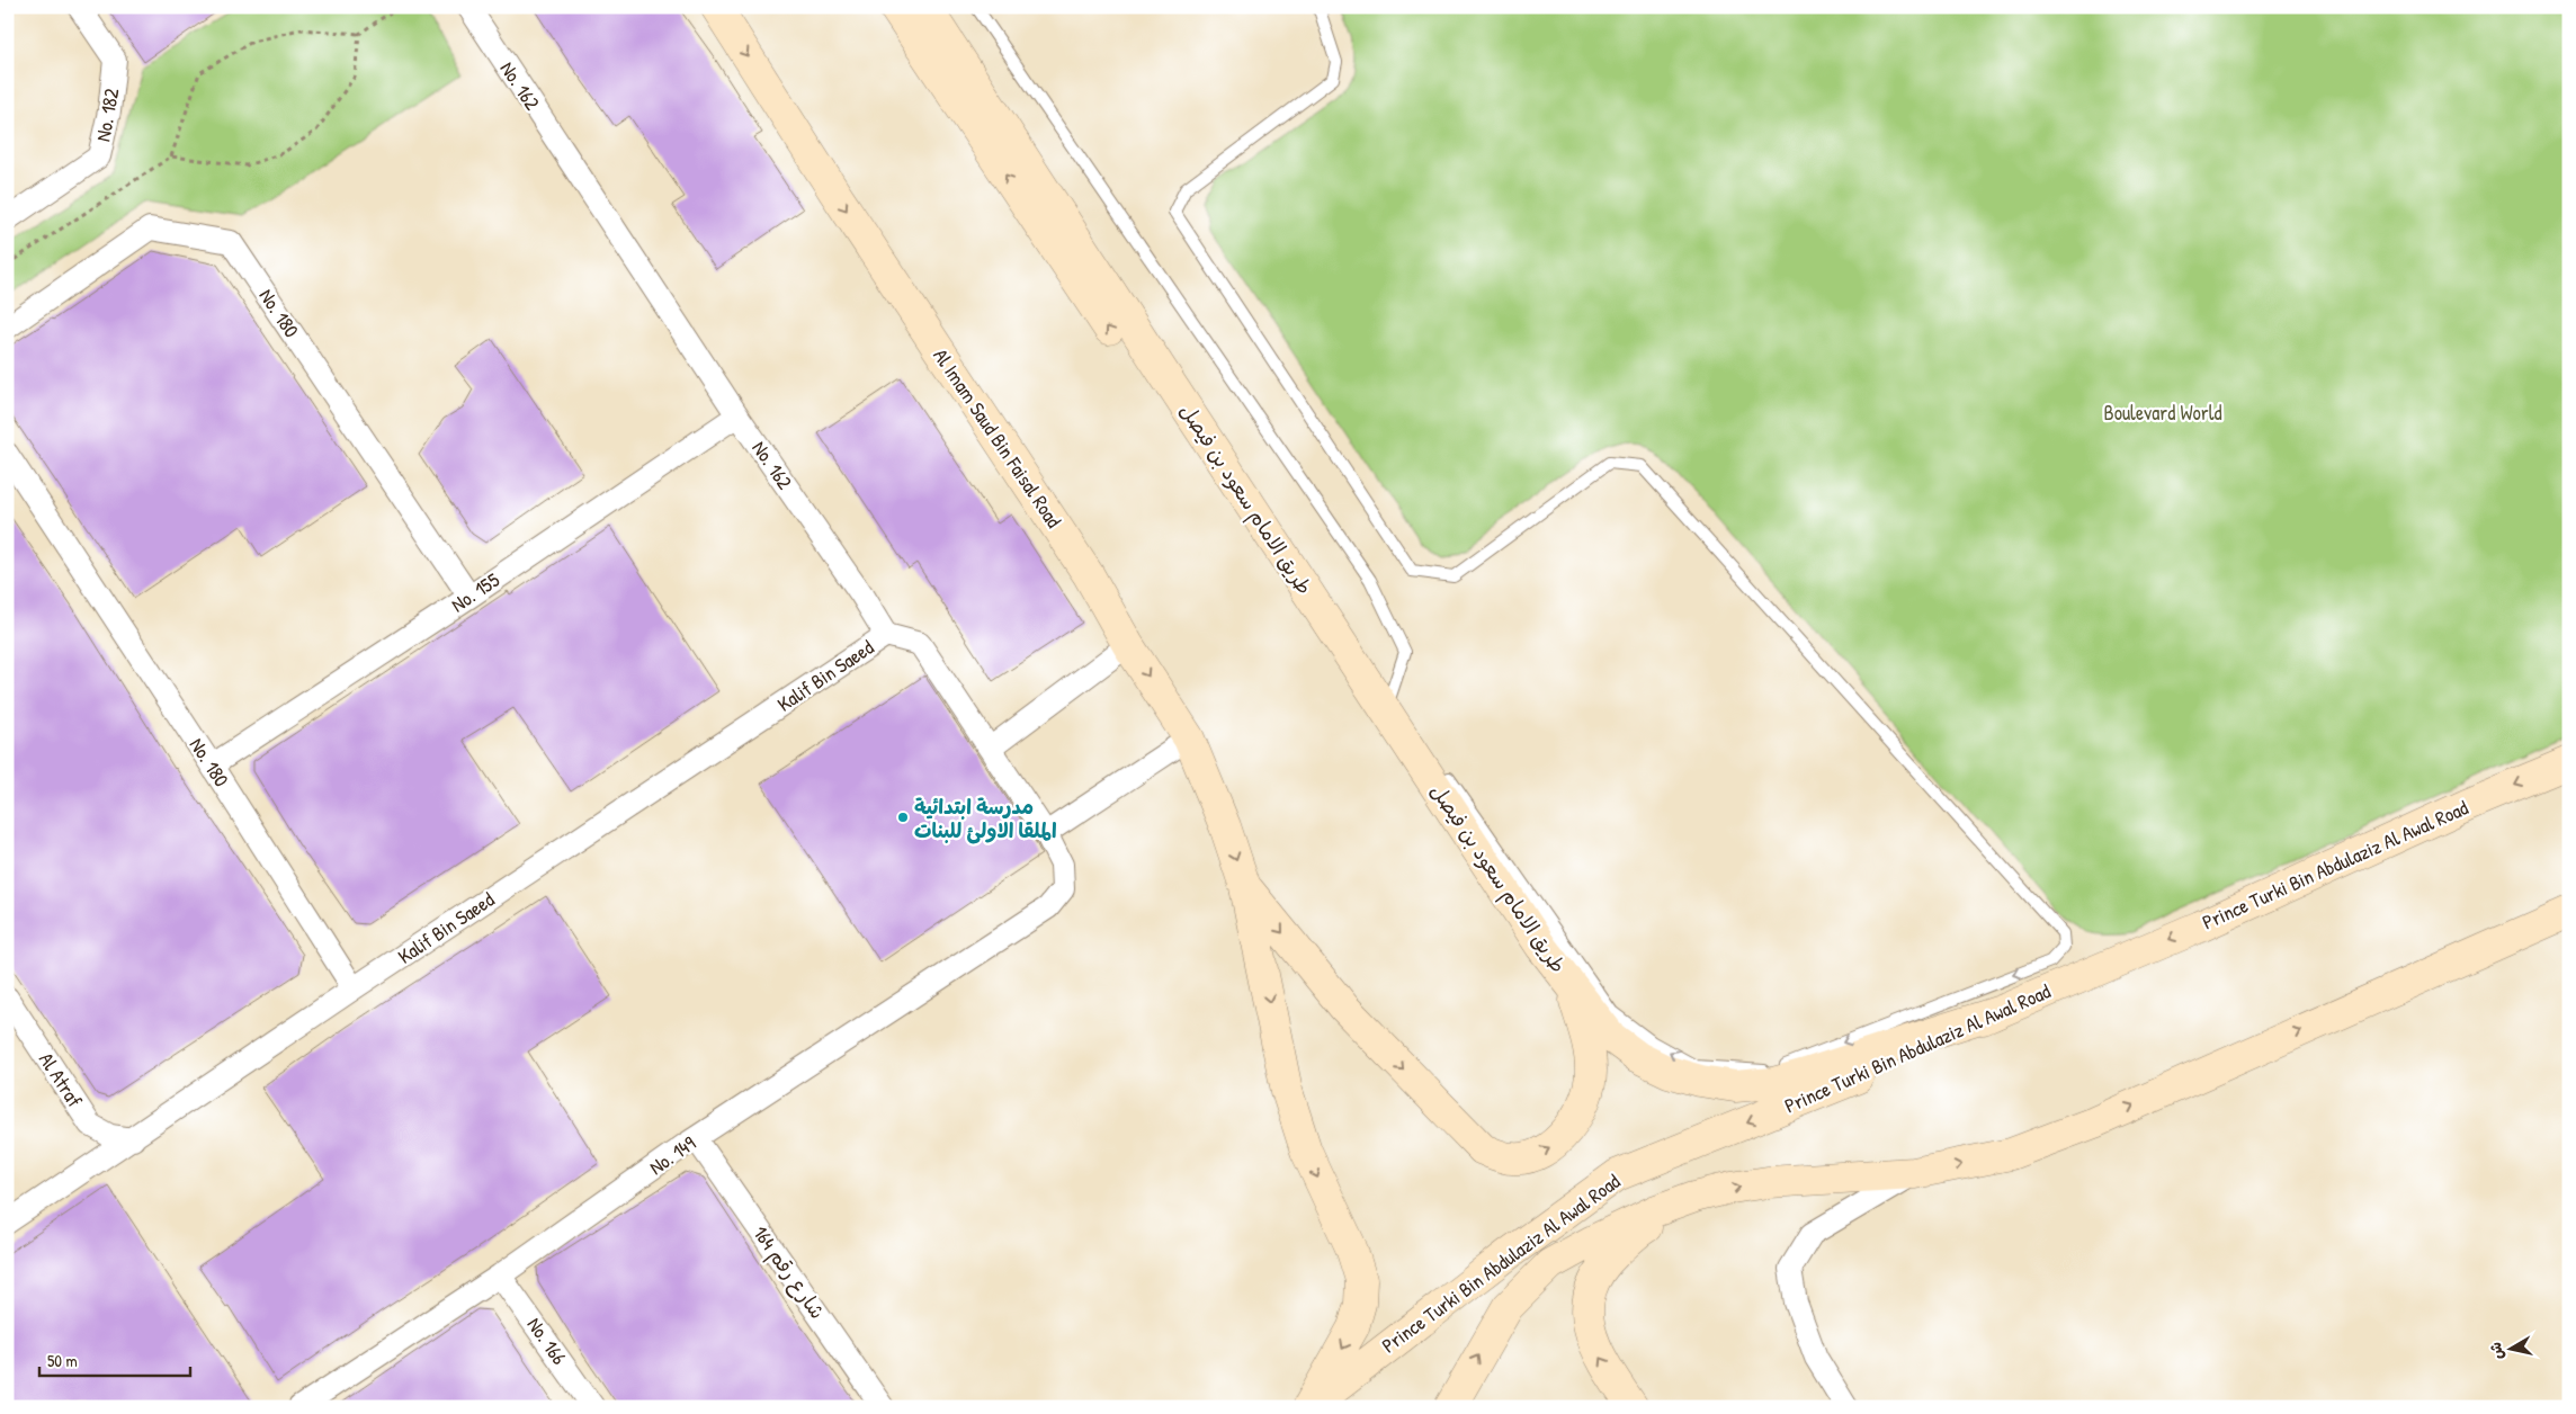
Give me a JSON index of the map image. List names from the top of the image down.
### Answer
{
  "streets": {
    "main road": ["Al Imam Saud Bin Faisal Road", "طريق الامام سعود بن فيصل", "Prince Turki Bin Abdulaziz Al Awal Road"],
    "street": [
      "No. 162",
      "No. 182",
      "No. 180",
      "No. 155",
      "Kalif Bin Saeed",
      "Al Atraf",
      "No. 149",
      "شارع رقم 164",
      "No. 166"
    ]
  },
  "crossings": [
    ["No. 162", "No. 155"],
    ["No. 162", "Kalif Bin Saeed"],
    ["No. 180", "No. 155"],
    ["No. 180", "Kalif Bin Saeed"],
    ["Kalif Bin Saeed", "Al Atraf"],
    ["No. 149", "شارع رقم 164"],
    ["No. 149", "No. 166"]
  ],
  "parks": ["Boulevard World"],
  "places": ["مدرسة ابتدائية الملقا الاولئ للبنات"],
  "scale_bar": "50 m",
  "north": "left"
}
